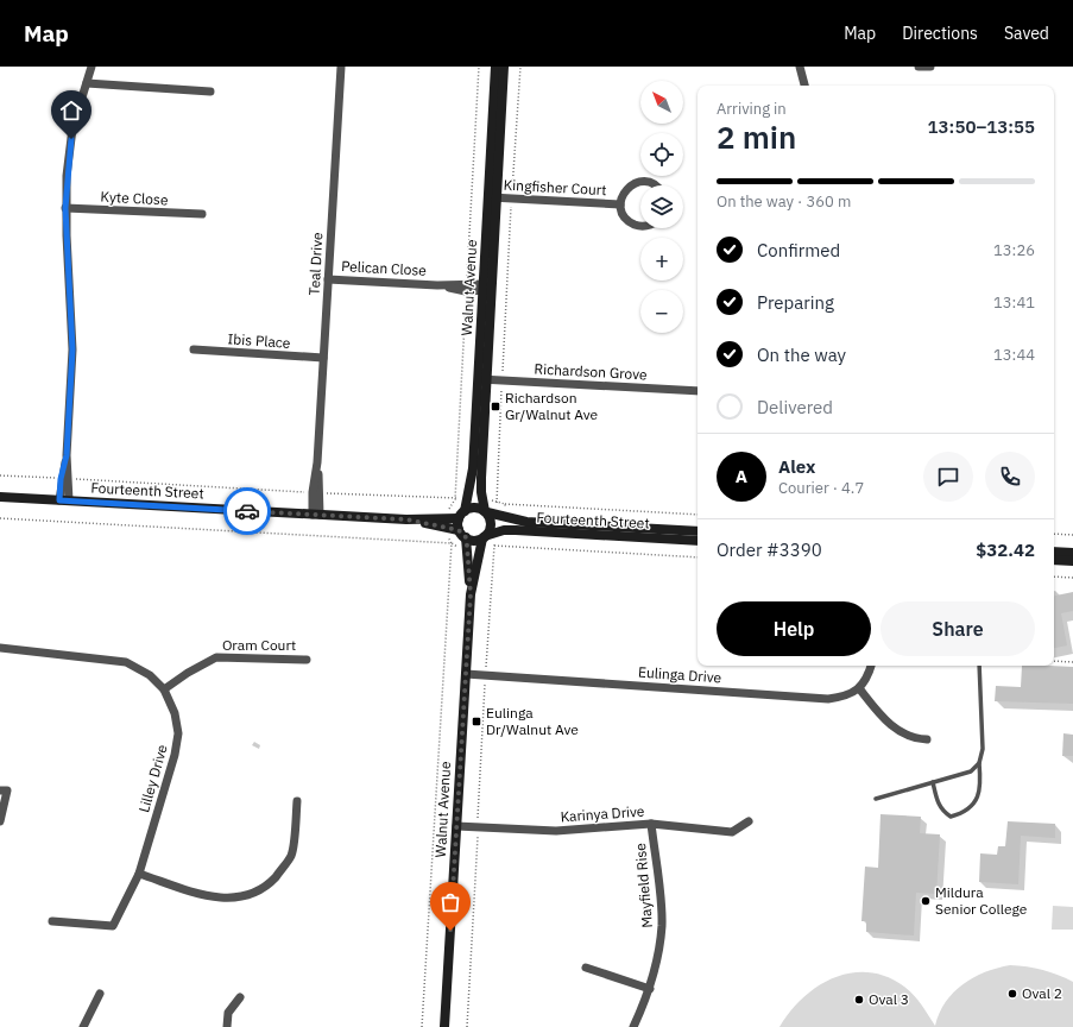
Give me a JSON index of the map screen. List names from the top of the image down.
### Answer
{
  "streets": {
    "street": [
      "Kingfisher Court",
      "Kyte Close",
      "Teal Drive",
      "Pelican Close",
      "Walnut Avenue",
      "Ibis Place",
      "Richardson Grove",
      "Fourteenth Street",
      "Oram Court",
      "Eulinga Drive",
      "Lilley Drive",
      "Karinya Drive",
      "Mayfield Rise"
    ]
  },
  "crossings": [
    ["Kingfisher Court", "Walnut Avenue"],
    ["Teal Drive", "Pelican Close"],
    ["Teal Drive", "Ibis Place"],
    ["Teal Drive", "Fourteenth Street"],
    ["Pelican Close", "Walnut Avenue"],
    ["Walnut Avenue", "Richardson Grove"],
    ["Walnut Avenue", "Fourteenth Street"],
    ["Walnut Avenue", "Eulinga Drive"],
    ["Walnut Avenue", "Karinya Drive"],
    ["Oram Court", "Lilley Drive"],
    ["Karinya Drive", "Mayfield Rise"]
  ],
  "places": {
    "transit": ["Richardson Gr/Walnut Ave", "Eulinga Dr/Walnut Ave"],
    "other": ["Mildura Senior College", "Oval 2", "Oval 3"]
  },
  "north": "top left",
  "page": {
    "header": "Map",
    "nav": ["Map", "Directions", "Saved"],
    "map_buttons": ["+", "−"],
    "heading": ["2 min", "Arriving in", "13:50–13:55"],
    "panel": [
      "Alex",
      "Courier · 4.7",
      "Order #3390",
      "$32.42"
    ],
    "bar": "On the way · 360 m",
    "list": [
      ["Confirmed", "13:26"],
      ["Preparing", "13:41"],
      ["On the way", "13:44"],
      "Delivered"
    ],
    "round": "A",
    "buttons": ["Help", "Share"]
  }
}
